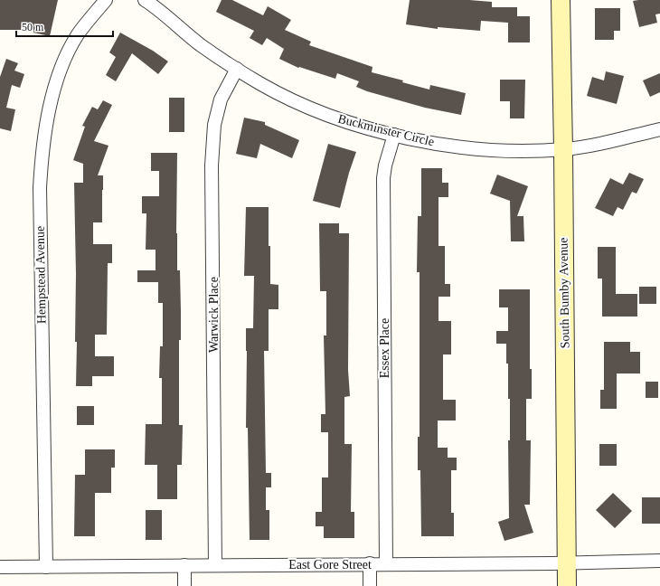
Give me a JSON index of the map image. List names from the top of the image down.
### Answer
{
  "streets": {
    "street": [
      "Buckminster Circle",
      "Hempstead Avenue",
      "South Bumby Avenue",
      "Warwick Place",
      "Essex Place",
      "East Gore Street"
    ]
  },
  "crossings": [
    ["Buckminster Circle", "South Bumby Avenue"],
    ["Buckminster Circle", "Warwick Place"],
    ["Buckminster Circle", "Essex Place"],
    ["Hempstead Avenue", "East Gore Street"],
    ["South Bumby Avenue", "East Gore Street"],
    ["Warwick Place", "East Gore Street"],
    ["Essex Place", "East Gore Street"]
  ],
  "scale_bar": "50 m"
}
